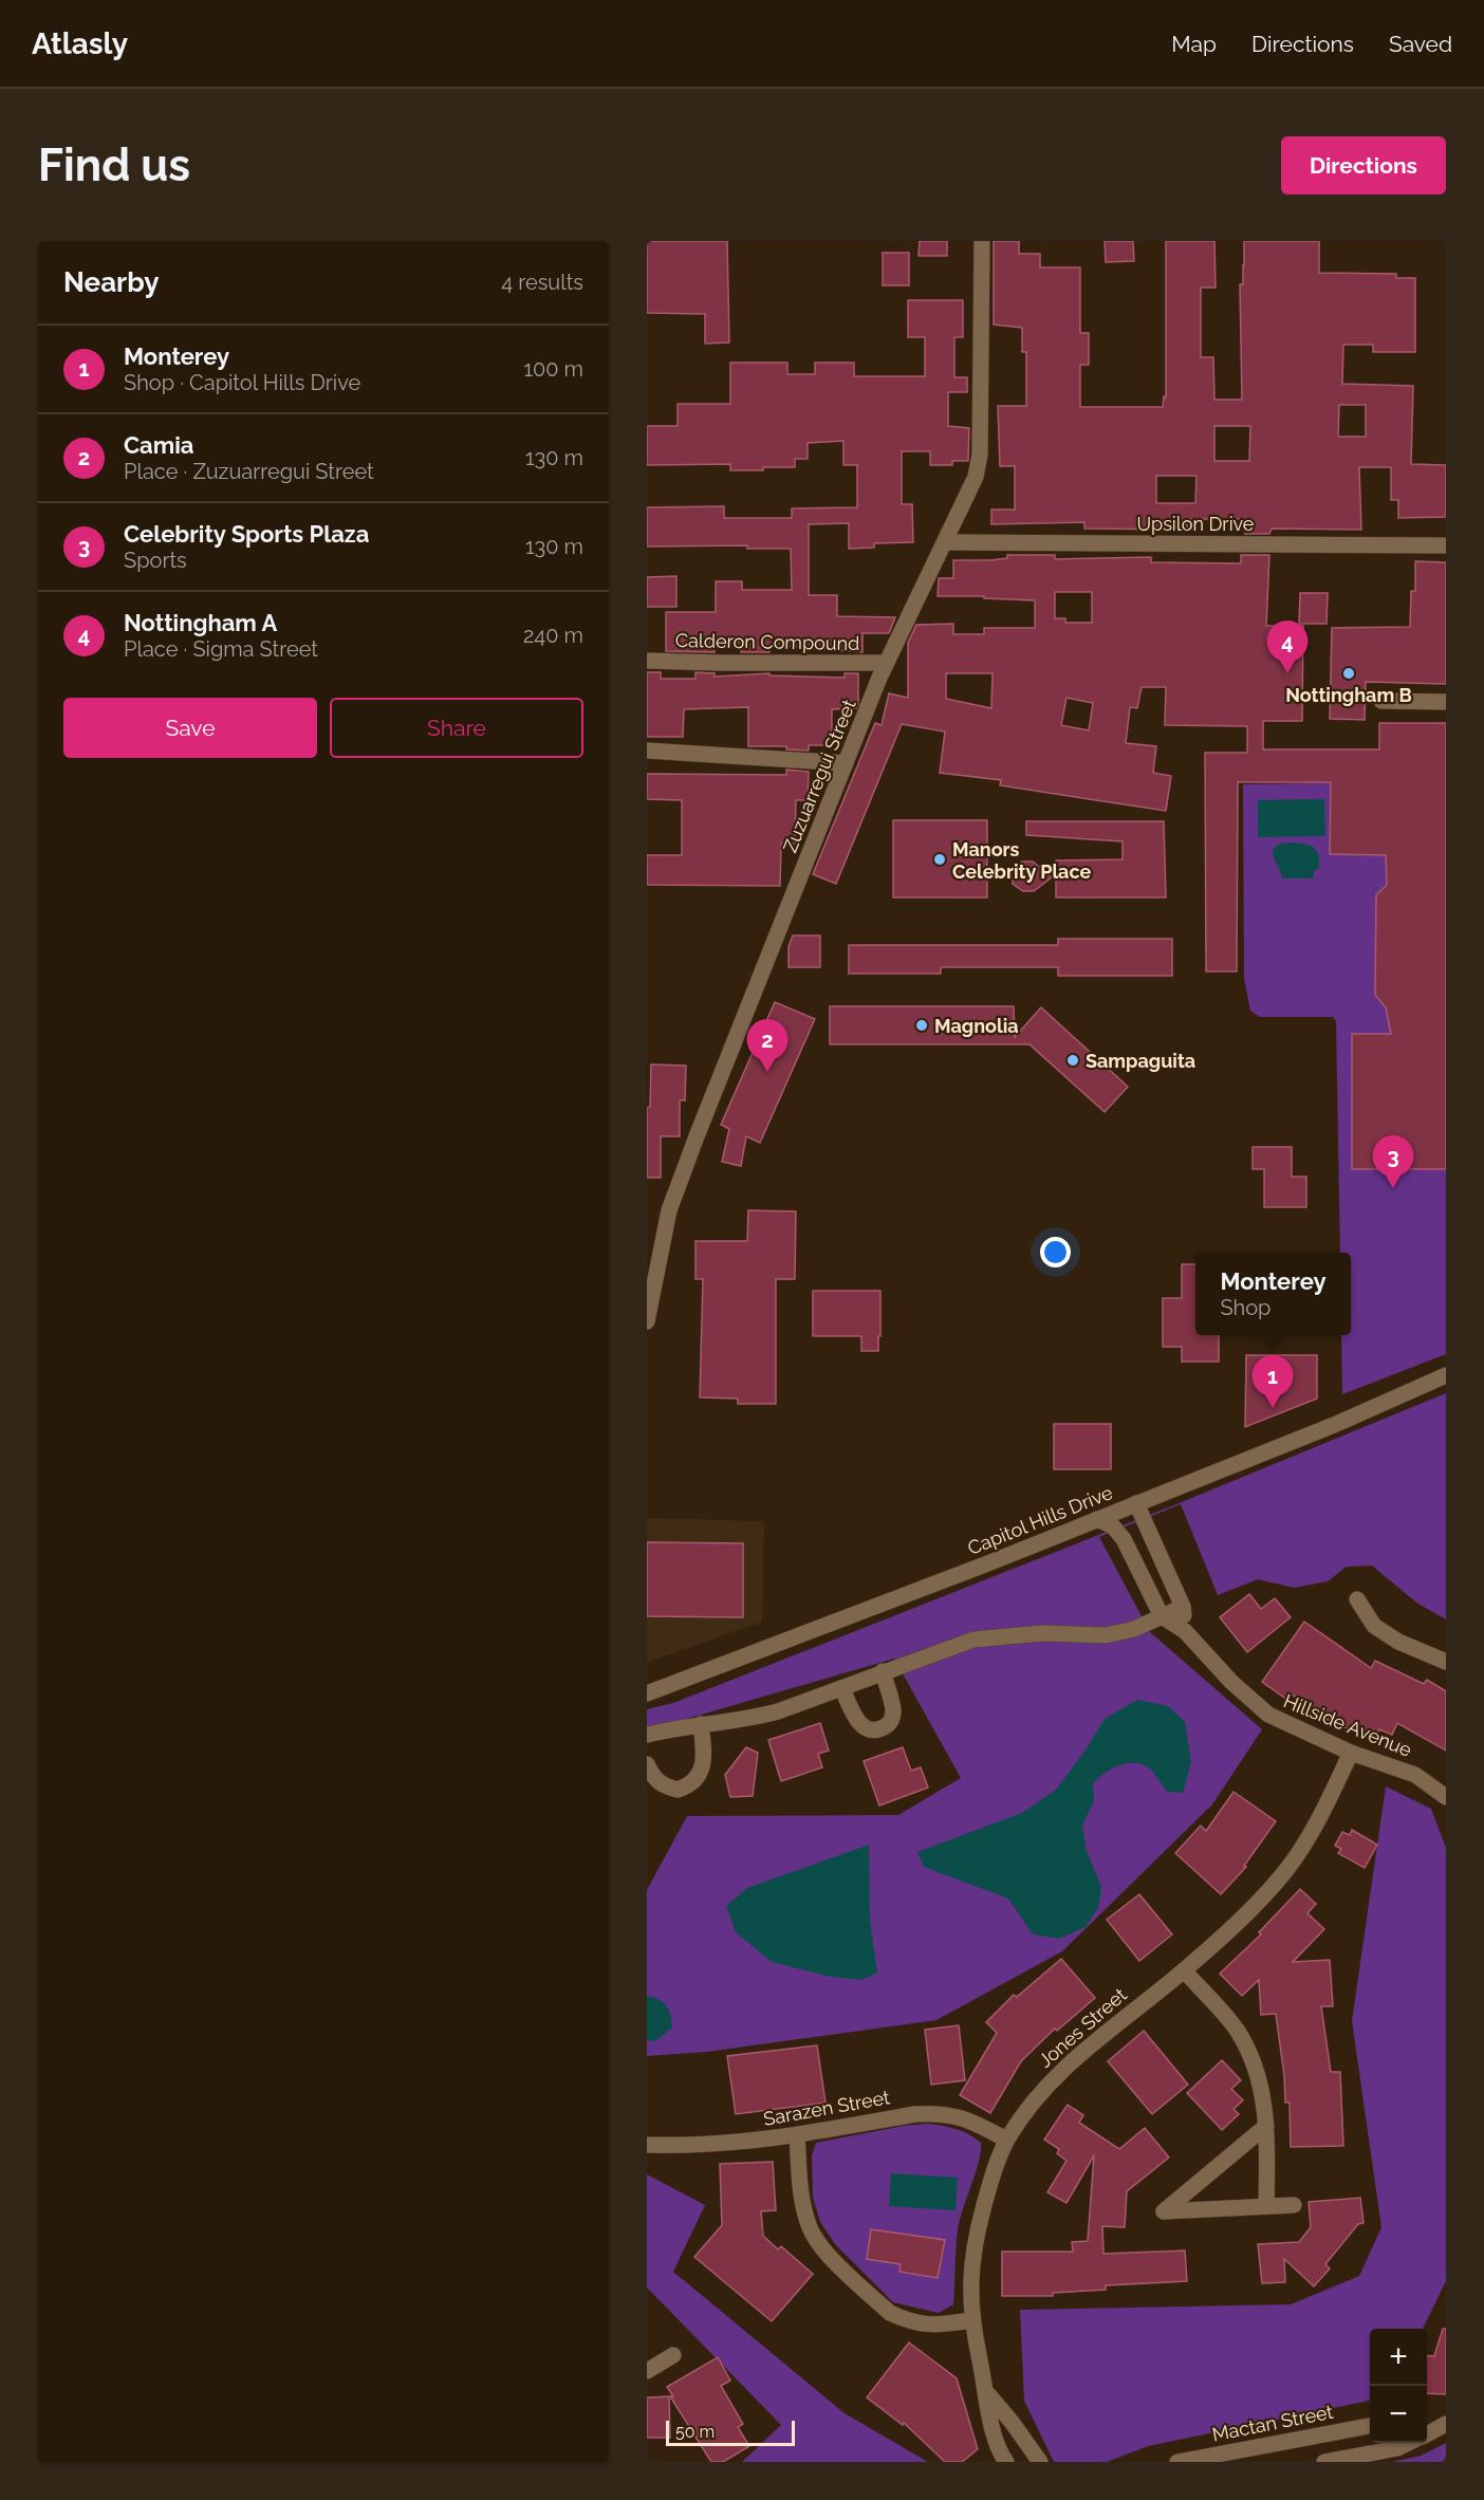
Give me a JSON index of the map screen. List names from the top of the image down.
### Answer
{
  "streets": {
    "street": [
      "Upsilon Drive",
      "Calderon Compound",
      "Zuzuarregui Street",
      "Capitol Hills Drive",
      "Hillside Avenue",
      "Jones Street",
      "Sarazen Street",
      "Mactan Street"
    ]
  },
  "crossings": [
    ["Upsilon Drive", "Zuzuarregui Street"],
    ["Calderon Compound", "Zuzuarregui Street"],
    ["Hillside Avenue", "Jones Street"],
    ["Jones Street", "Sarazen Street"]
  ],
  "places": [
    "Nottingham B",
    "Manors Celebrity Place",
    "Magnolia",
    "Sampaguita"
  ],
  "scale_bar": "50 m",
  "page": {
    "header": "Atlasly",
    "nav": ["Map", "Directions", "Saved"],
    "buttons": [
      "Directions",
      ["Save", "Share"]
    ],
    "title": "Find us",
    "heading": ["Nearby", "4 results"],
    "list": [
      {
        "mark": "1",
        "name": "Monterey",
        "note": "Shop · Capitol Hills Drive",
        "value": "100 m"
      },
      {
        "mark": "2",
        "name": "Camia",
        "note": "Place · Zuzuarregui Street",
        "value": "130 m"
      },
      {
        "mark": "3",
        "name": "Celebrity Sports Plaza",
        "note": "Sports",
        "value": "130 m"
      },
      {
        "mark": "4",
        "name": "Nottingham A",
        "note": "Place · Sigma Street",
        "value": "240 m"
      }
    ],
    "pins": [
      "4",
      "2",
      "3",
      "1"
    ],
    "popup": ["Monterey", "Shop"],
    "map_buttons": ["+", "−"],
    "scale": "50 m"
  }
}
